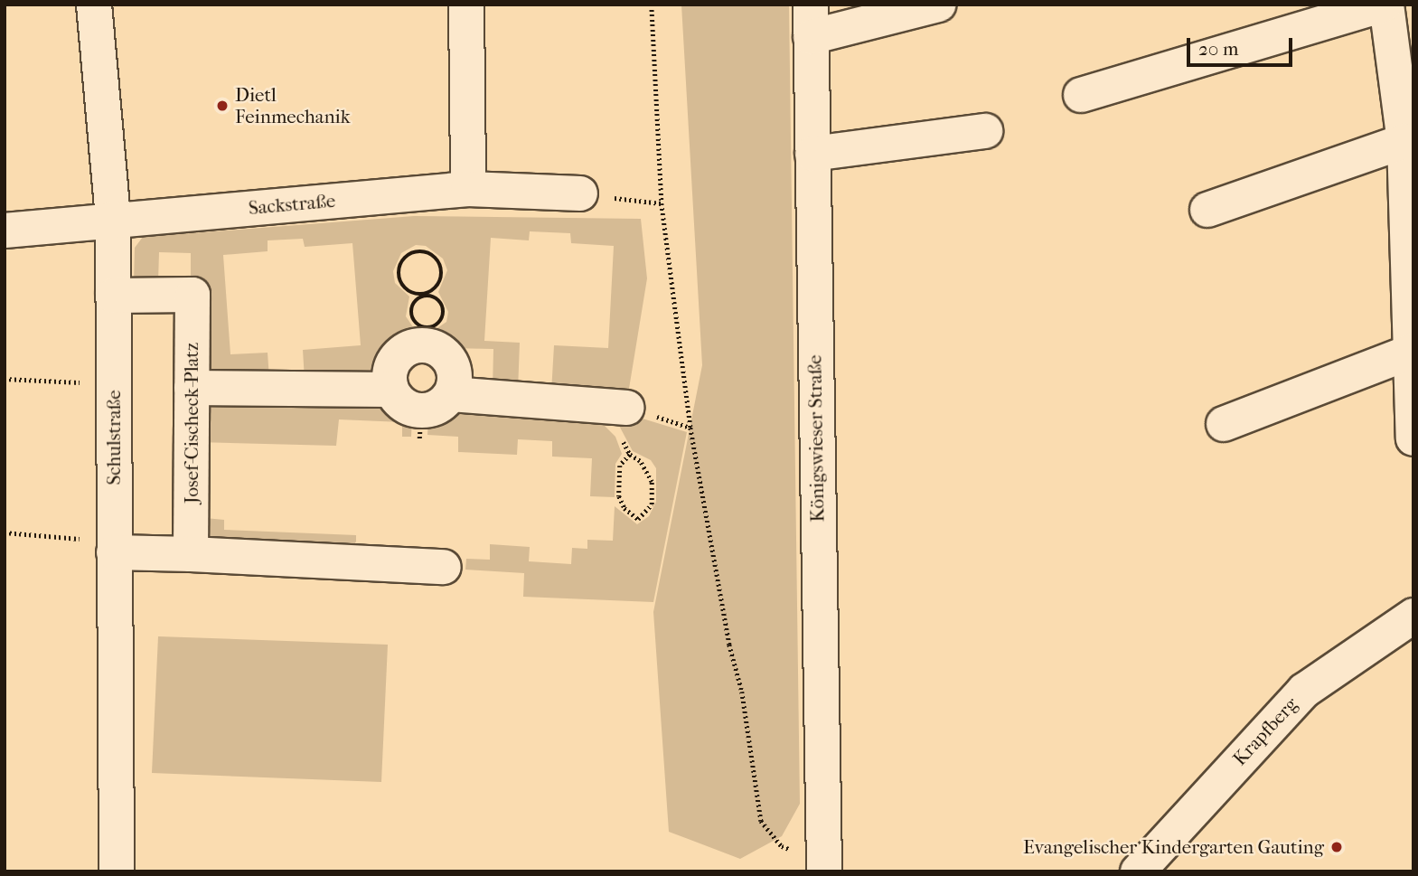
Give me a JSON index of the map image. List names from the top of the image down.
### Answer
{
  "streets": {
    "street": [
      "Sackstraße",
      "Josef-Cischeck-Platz",
      "Schulstraße",
      "Königswieser Straße",
      "Krapfberg"
    ]
  },
  "crossings": [
    ["Sackstraße", "Schulstraße"],
    ["Josef-Cischeck-Platz", "Schulstraße"]
  ],
  "places": ["Dietl Feinmechanik", "Evangelischer Kindergarten Gauting"],
  "scale_bar": "20 m"
}
